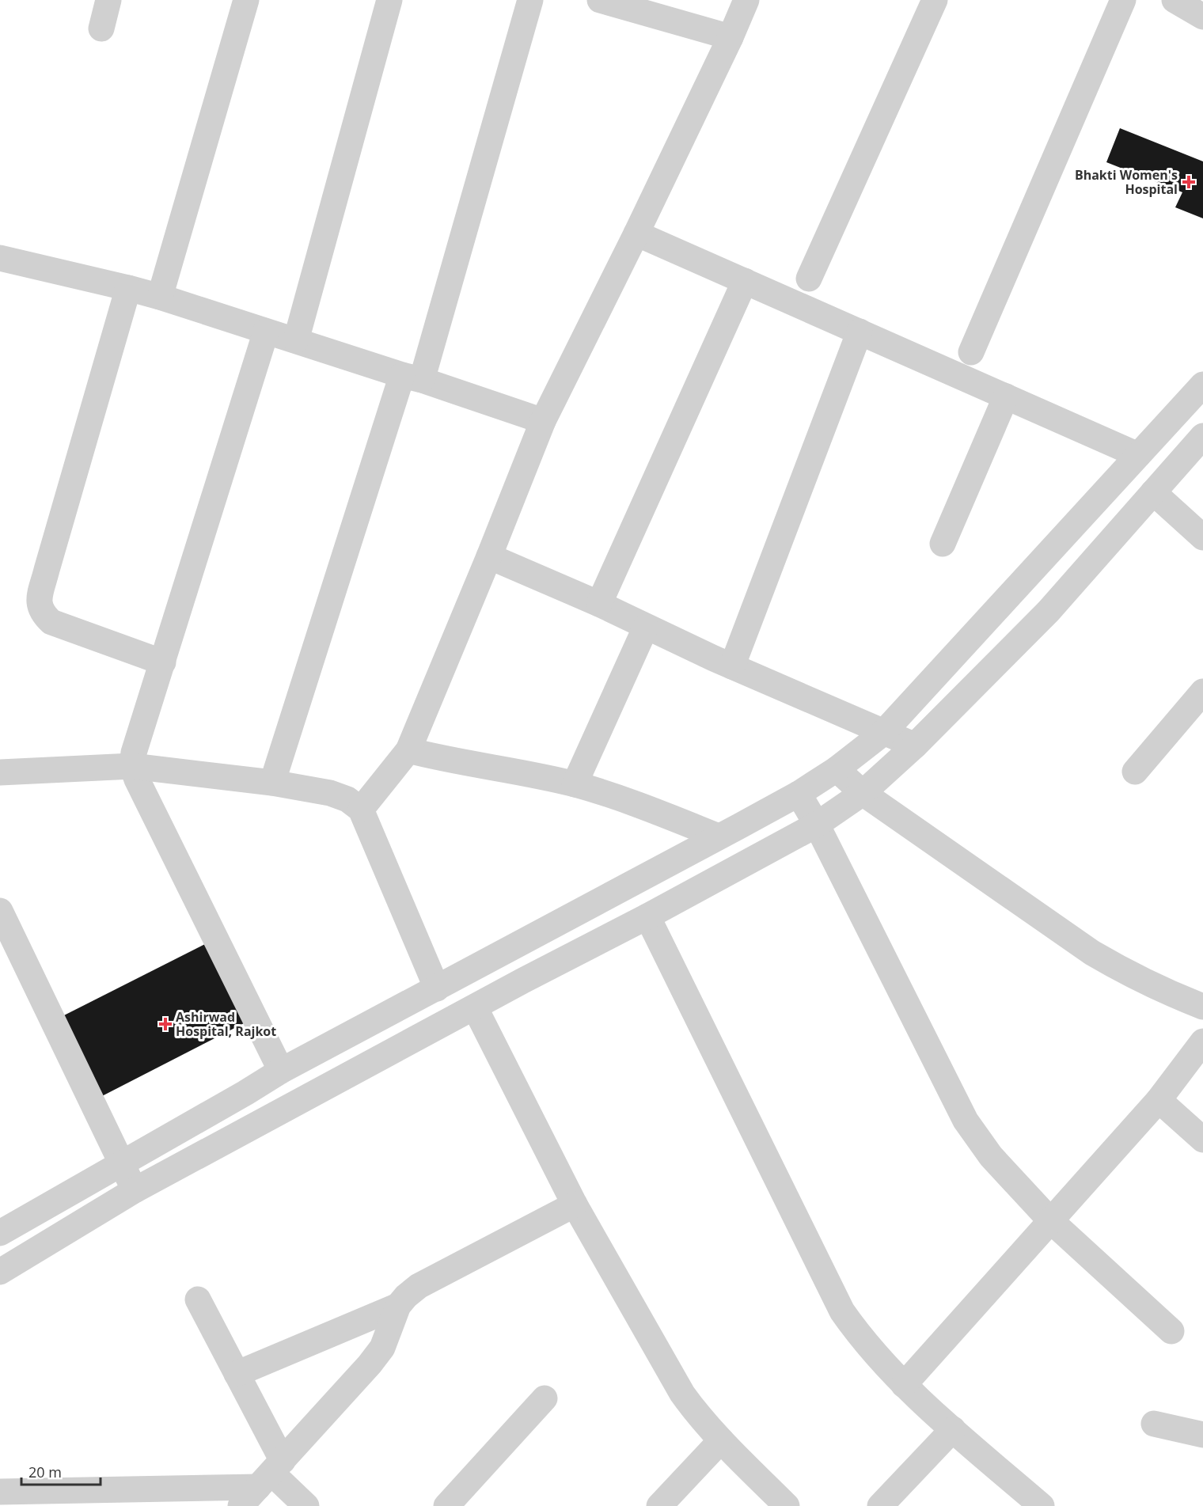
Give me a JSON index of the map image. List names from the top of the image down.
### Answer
{
  "places": {
    "health": ["Bhakti Women's Hospital", "Ashirwad Hospital, Rajkot"]
  },
  "scale_bar": "20 m"
}
